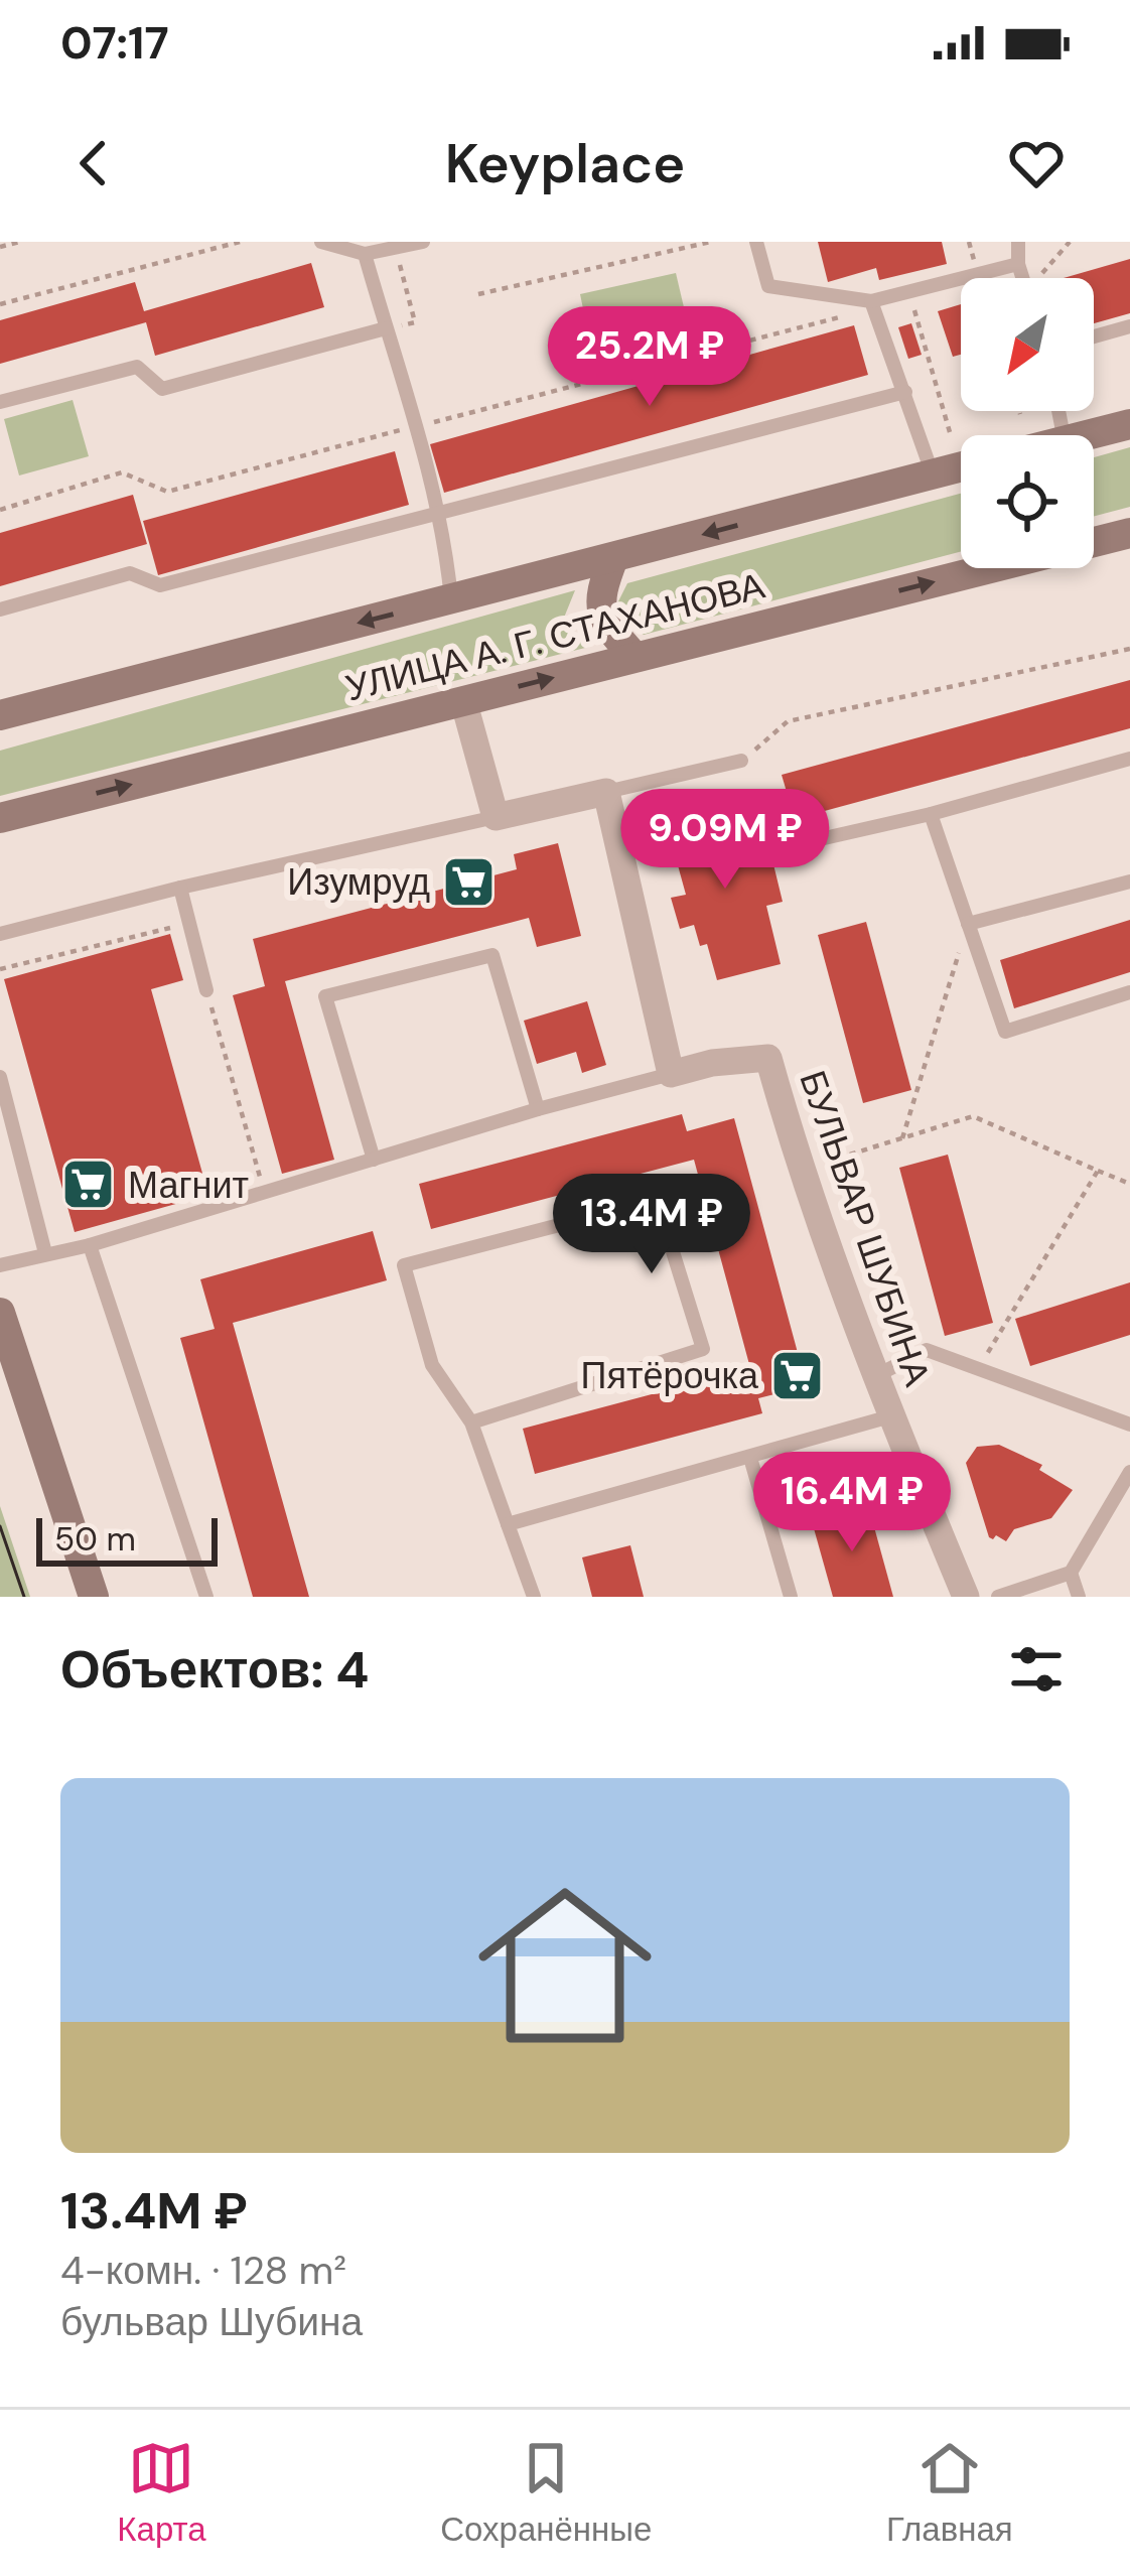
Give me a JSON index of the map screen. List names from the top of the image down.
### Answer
{
  "streets": {
    "main road": ["УЛИЦА А. Г. СТАХАНОВА"],
    "street": ["БУЛЬВАР ШУБИНА"]
  },
  "places": {
    "supermarket": ["Изумруд", "Магнит", "Пятёрочка"]
  },
  "scale_bar": "50 m",
  "north": "bottom left",
  "page": {
    "status": "07:17",
    "header": "Keyplace",
    "price": [
      "25.2M ₽",
      "9.09M ₽",
      "13.4M ₽",
      "16.4M ₽"
    ],
    "scale": "50 m",
    "heading": "Объектов: 4",
    "list": [
      {
        "name": "13.4M ₽",
        "note": "4-комн. · 128 m² · бульвар Шубина"
      }
    ],
    "tabs": ["Карта", "Сохранённые", "Главная"]
  }
}
